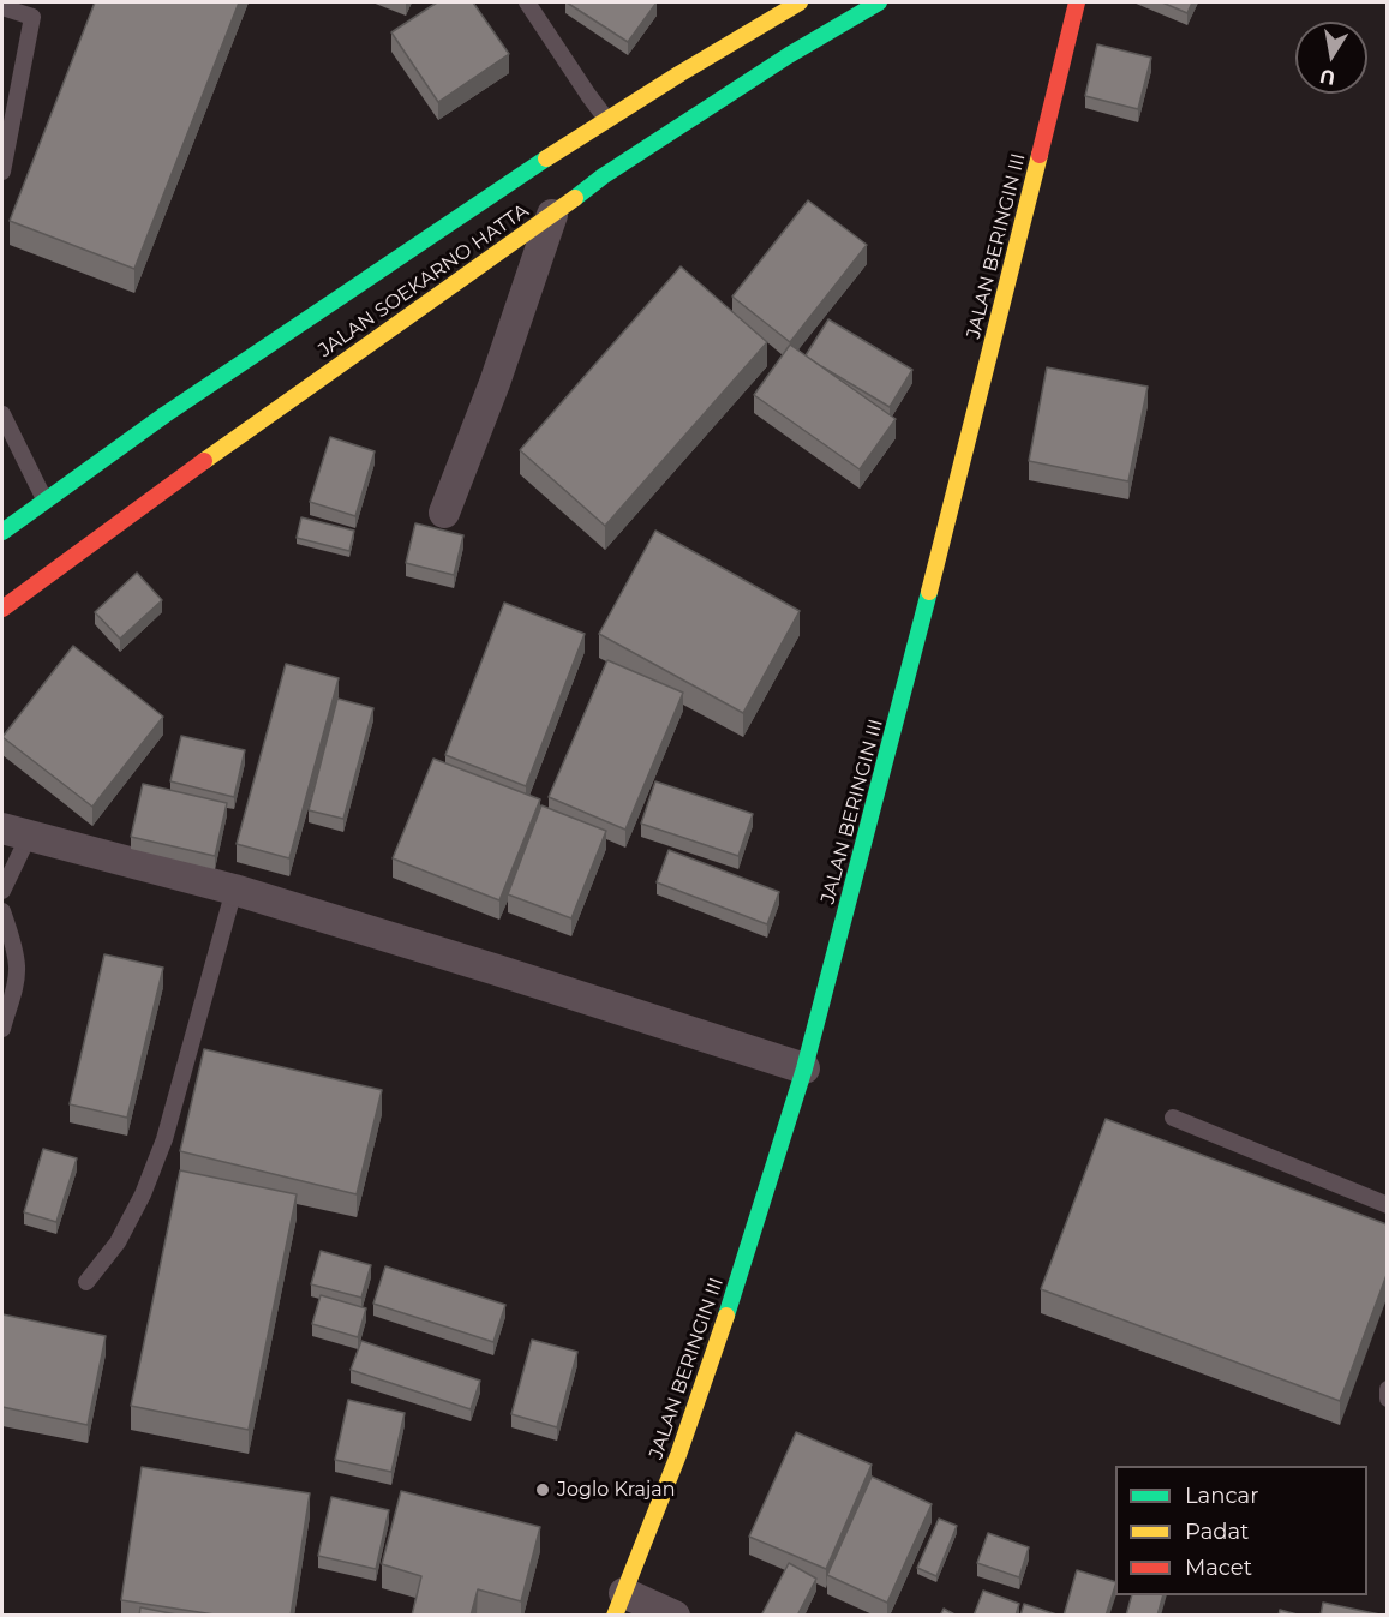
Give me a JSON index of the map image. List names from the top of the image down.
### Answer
{
  "streets": {
    "main road": ["JALAN BERINGIN III", "JALAN SOEKARNO HATTA"]
  },
  "places": ["Joglo Krajan"],
  "legend": ["Lancar", "Padat", "Macet"],
  "north": "bottom"
}
